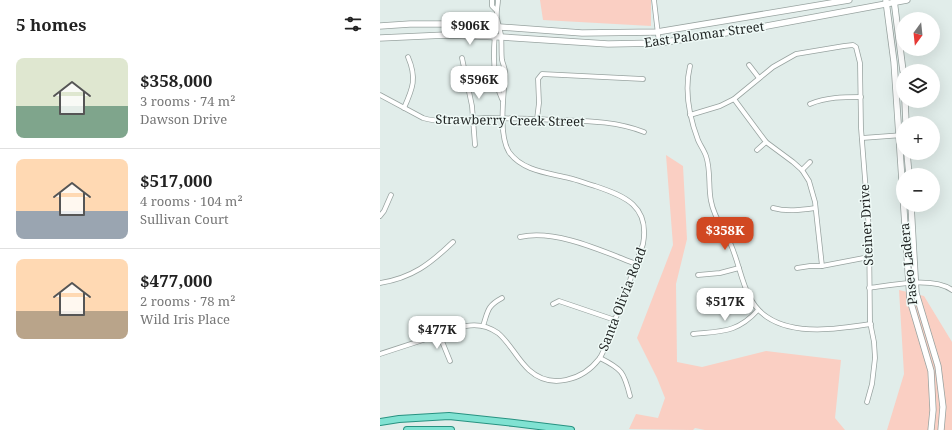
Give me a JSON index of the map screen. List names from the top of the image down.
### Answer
{
  "streets": {
    "main road": ["East Palomar Street", "Paseo Ladera"],
    "street": ["Strawberry Creek Street", "Steiner Drive", "Santa Olivia Road"]
  },
  "crossings": [
    ["East Palomar Street", "Paseo Ladera"],
    ["East Palomar Street", "Santa Olivia Road"],
    ["Strawberry Creek Street", "Santa Olivia Road"]
  ],
  "north": "bottom",
  "page": {
    "heading": "5 homes",
    "map_buttons": ["+", "−"],
    "price": [
      "$906K",
      "$596K",
      "$358K",
      "$517K",
      "$477K"
    ],
    "list": [
      {
        "name": "$358,000",
        "note": "3 rooms · 74 m² · Dawson Drive"
      },
      {
        "name": "$517,000",
        "note": "4 rooms · 104 m² · Sullivan Court"
      },
      {
        "name": "$477,000",
        "note": "2 rooms · 78 m² · Wild Iris Place"
      }
    ]
  }
}
